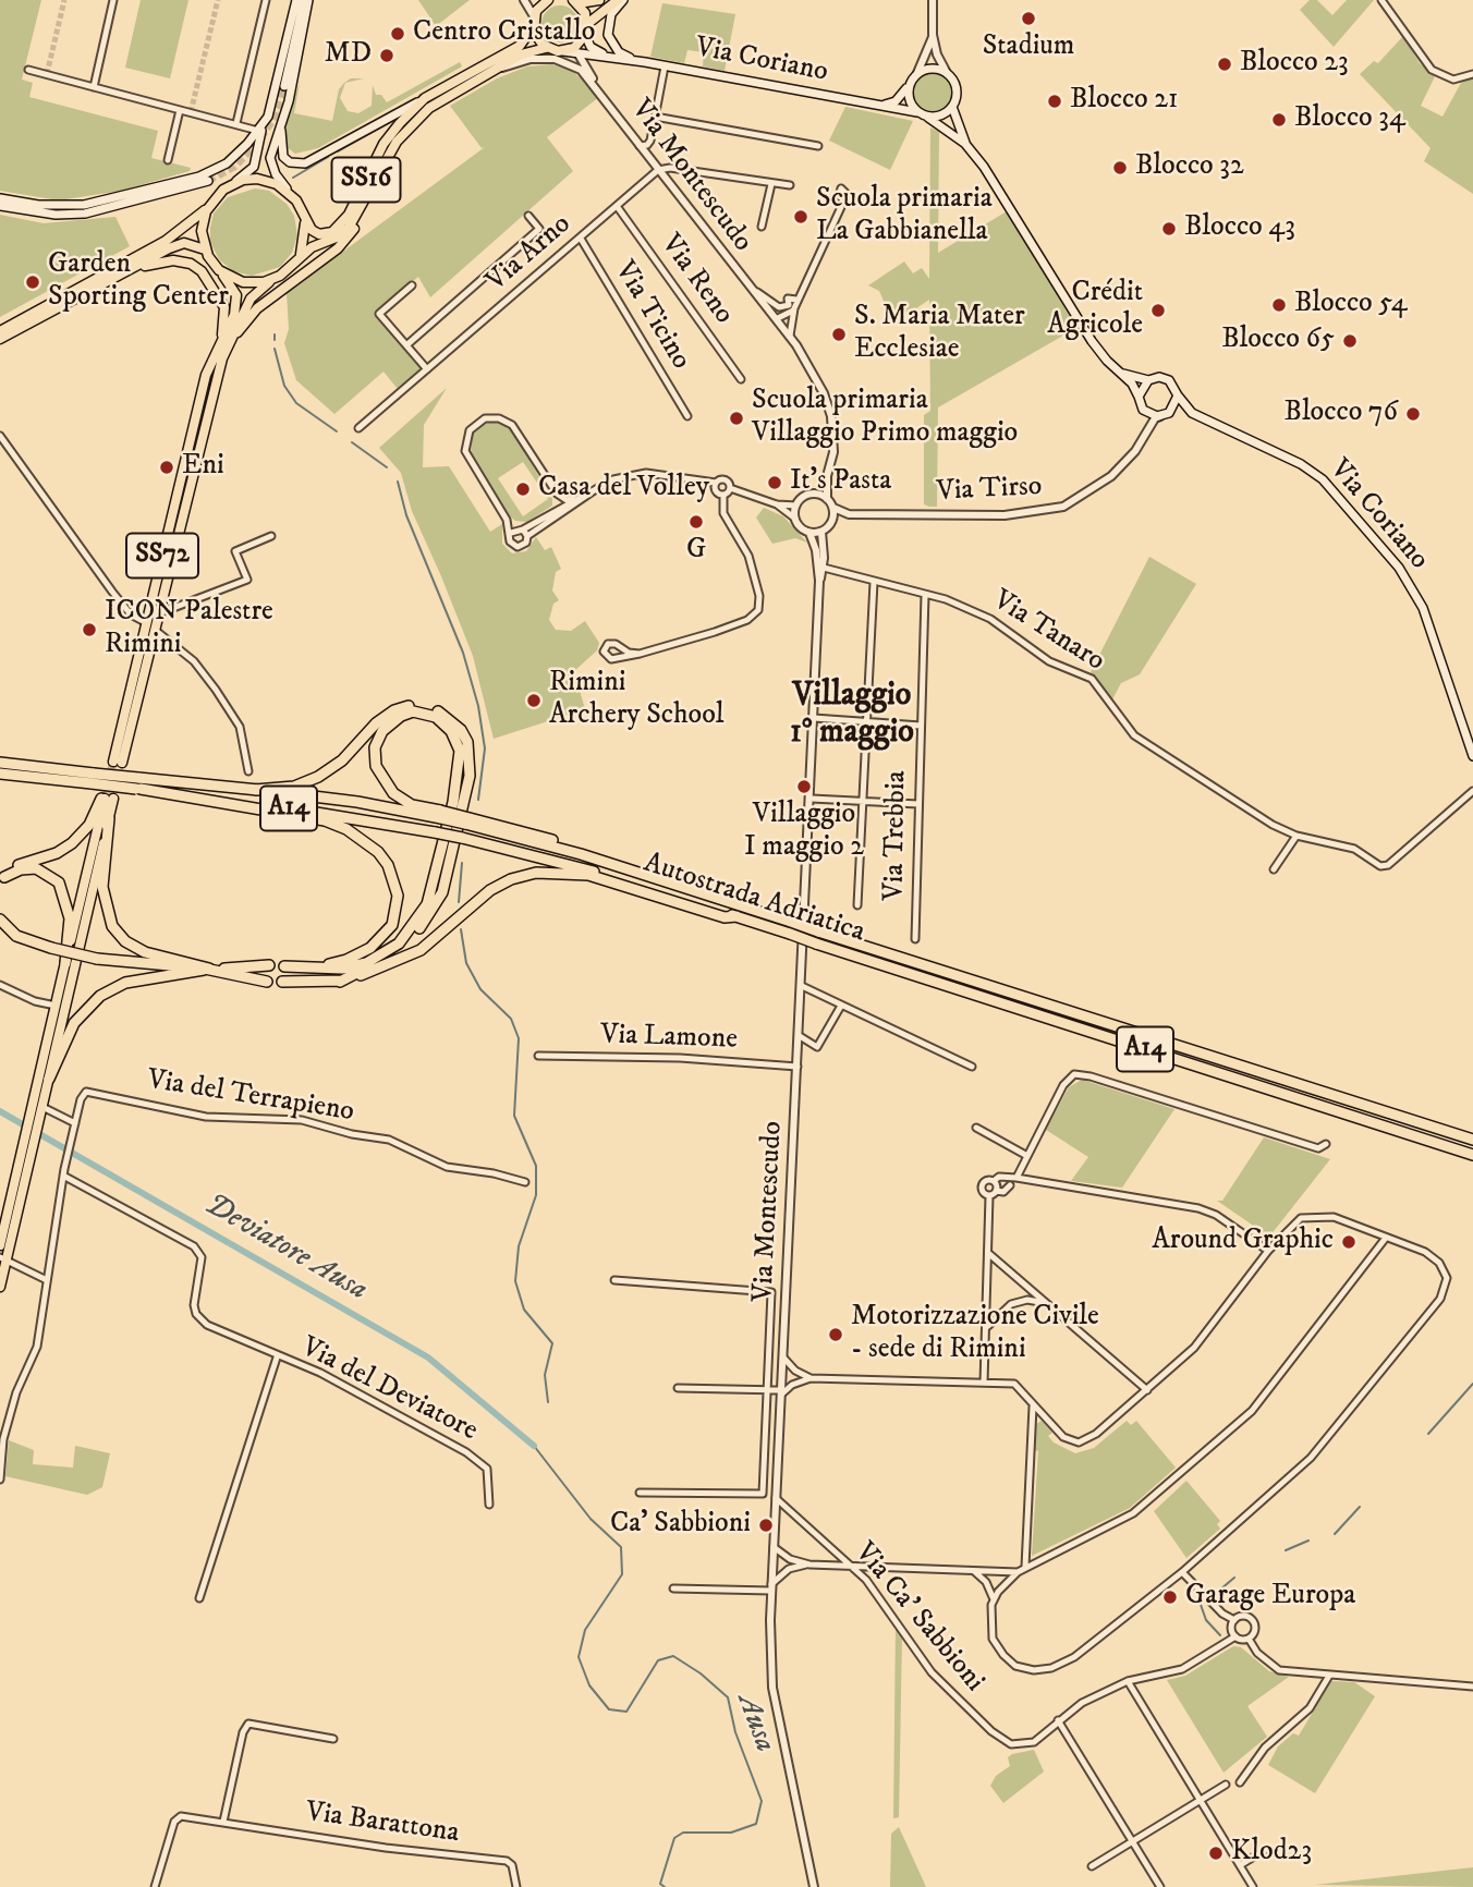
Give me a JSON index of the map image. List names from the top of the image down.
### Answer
{
  "streets": {
    "highway": ["A14", "Autostrada Adriatica"],
    "main road": ["Via Coriano", "SS16", "SS72"],
    "street": [
      "Via Montescudo",
      "Via Arno",
      "Via Reno",
      "Via Ticino",
      "Via Tirso",
      "Via Tanaro",
      "Via Trebbia",
      "Via Lamone",
      "Via del Terrapieno",
      "Via del Deviatore",
      "Via Ca' Sabbioni",
      "Via Barattona"
    ]
  },
  "crossings": [
    ["Via Coriano", "Via Montescudo"],
    ["Via Coriano", "Via Tirso"],
    ["Via Montescudo", "SS16"],
    ["Via Montescudo", "Via Arno"],
    ["Via Montescudo", "Via Tirso"],
    ["Via Montescudo", "Via Tanaro"],
    ["Via Montescudo", "Via Lamone"],
    ["Via Montescudo", "Via Ca' Sabbioni"],
    ["SS16", "SS72"],
    ["Via Arno", "Via Reno"],
    ["Via Arno", "Via Ticino"],
    ["Via Tanaro", "Via Trebbia"]
  ],
  "districts": ["Villaggio 1° maggio"],
  "water": ["Deviatore Ausa", "Ausa"],
  "places": [
    "Stadium",
    "Centro Cristallo",
    "MD",
    "Blocco 23",
    "Blocco 21",
    "Blocco 34",
    "Blocco 32",
    "Scuola primaria La Gabbianella",
    "Blocco 43",
    "Garden Sporting Center",
    "Blocco 54",
    "Crédit Agricole",
    "S. Maria Mater Ecclesiae",
    "Blocco 65",
    "Blocco 76",
    "Scuola primaria Villaggio Primo maggio",
    "Eni",
    "It's Pasta",
    "Casa del Volley",
    "G",
    "ICON Palestre Rimini",
    "Rimini Archery School",
    "Villaggio I maggio 2",
    "Around Graphic",
    "Motorizzazione Civile - sede di Rimini",
    "Ca' Sabbioni",
    "Garage Europa",
    "Klod23"
  ]
}
